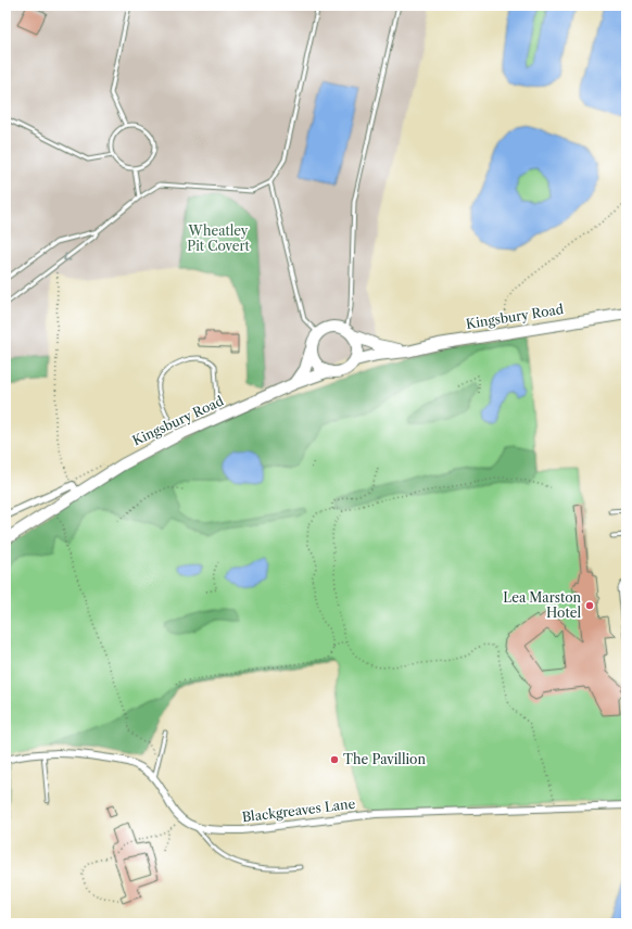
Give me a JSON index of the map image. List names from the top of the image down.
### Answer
{
  "streets": {
    "main road": ["Kingsbury Road"],
    "street": ["Blackgreaves Lane"]
  },
  "parks": ["Wheatley Pit Covert"],
  "places": ["Lea Marston Hotel", "The Pavillion"]
}
